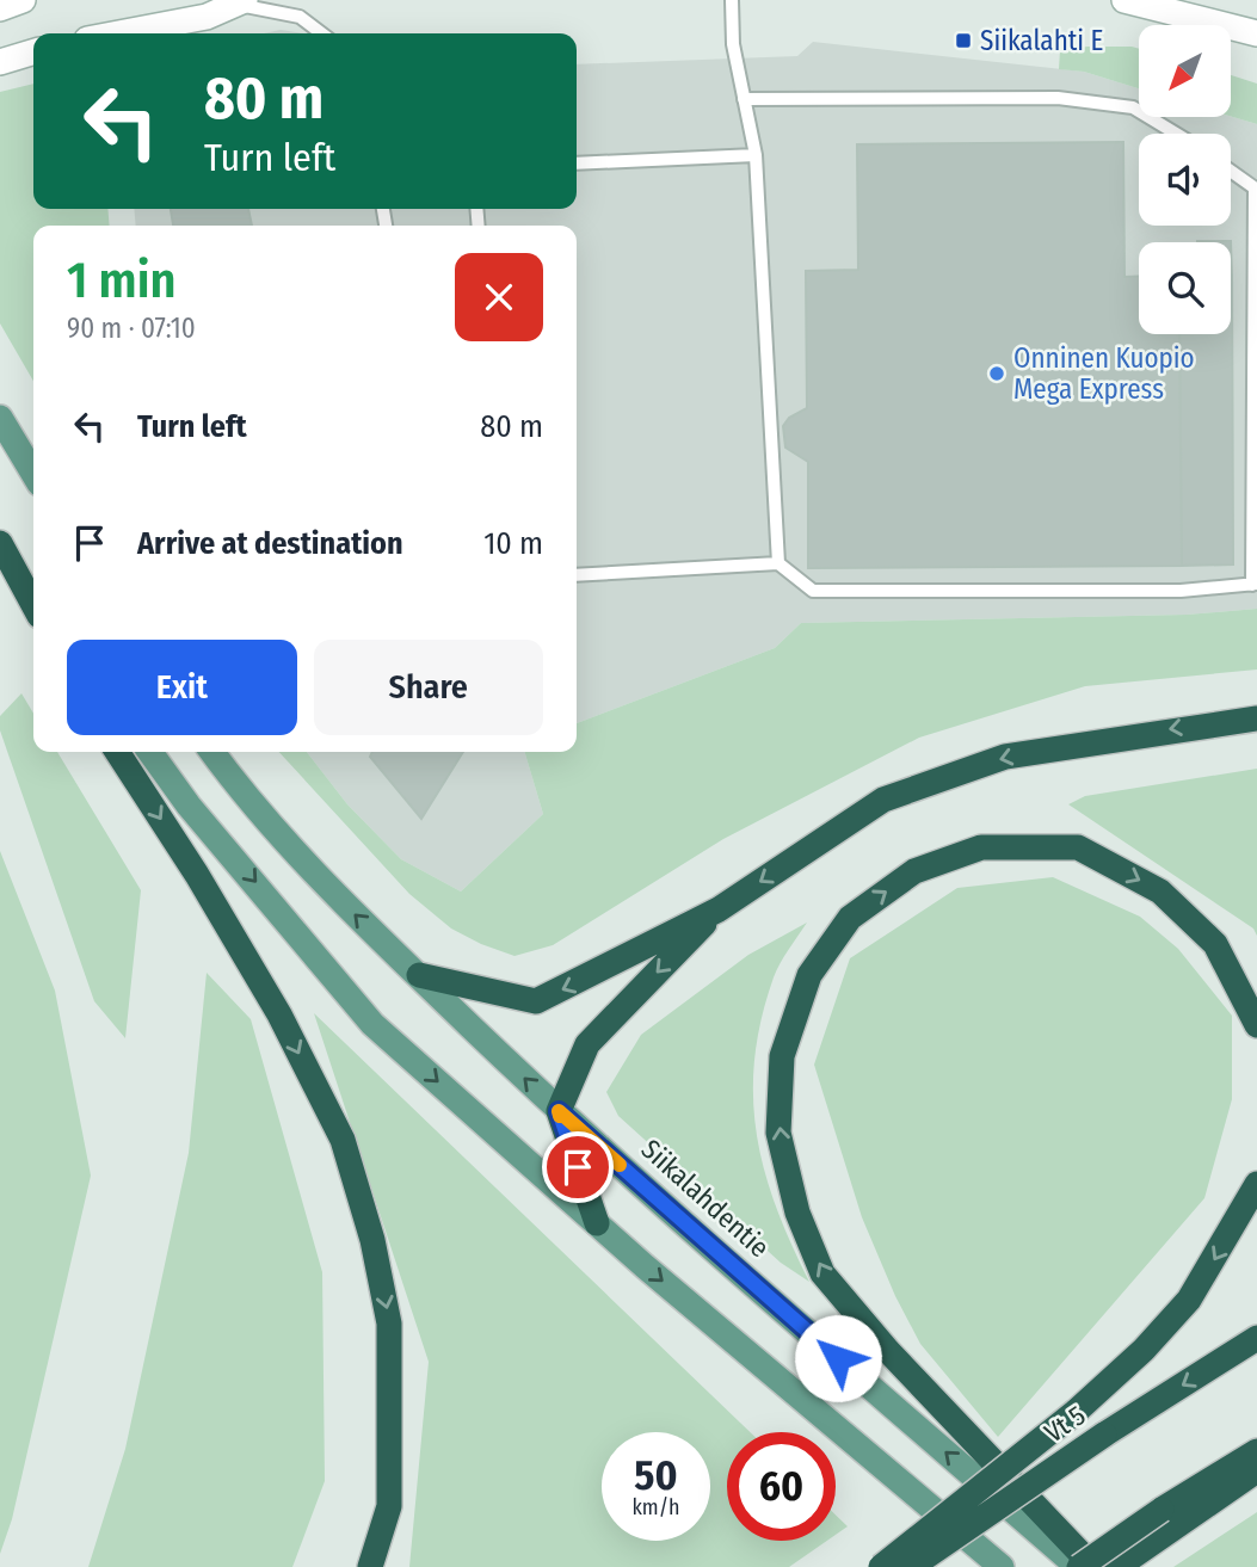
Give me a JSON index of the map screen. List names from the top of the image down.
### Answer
{
  "streets": {
    "highway": ["Vt 5"],
    "main road": ["Siikalahdentie"]
  },
  "places": {
    "transit": ["Siikalahti E"],
    "other": ["Onninen Kuopio Mega Express"]
  },
  "north": "bottom left",
  "page": {
    "turn": ["80 m", "Turn left"],
    "heading": ["1 min", "90 m · 07:10"],
    "list": [
      {
        "name": "Turn left",
        "value": "80 m"
      },
      {
        "name": "Arrive at destination",
        "value": "10 m"
      }
    ],
    "buttons": ["Exit", "Share"],
    "speed": "50 km/h",
    "limit": "60"
  }
}
